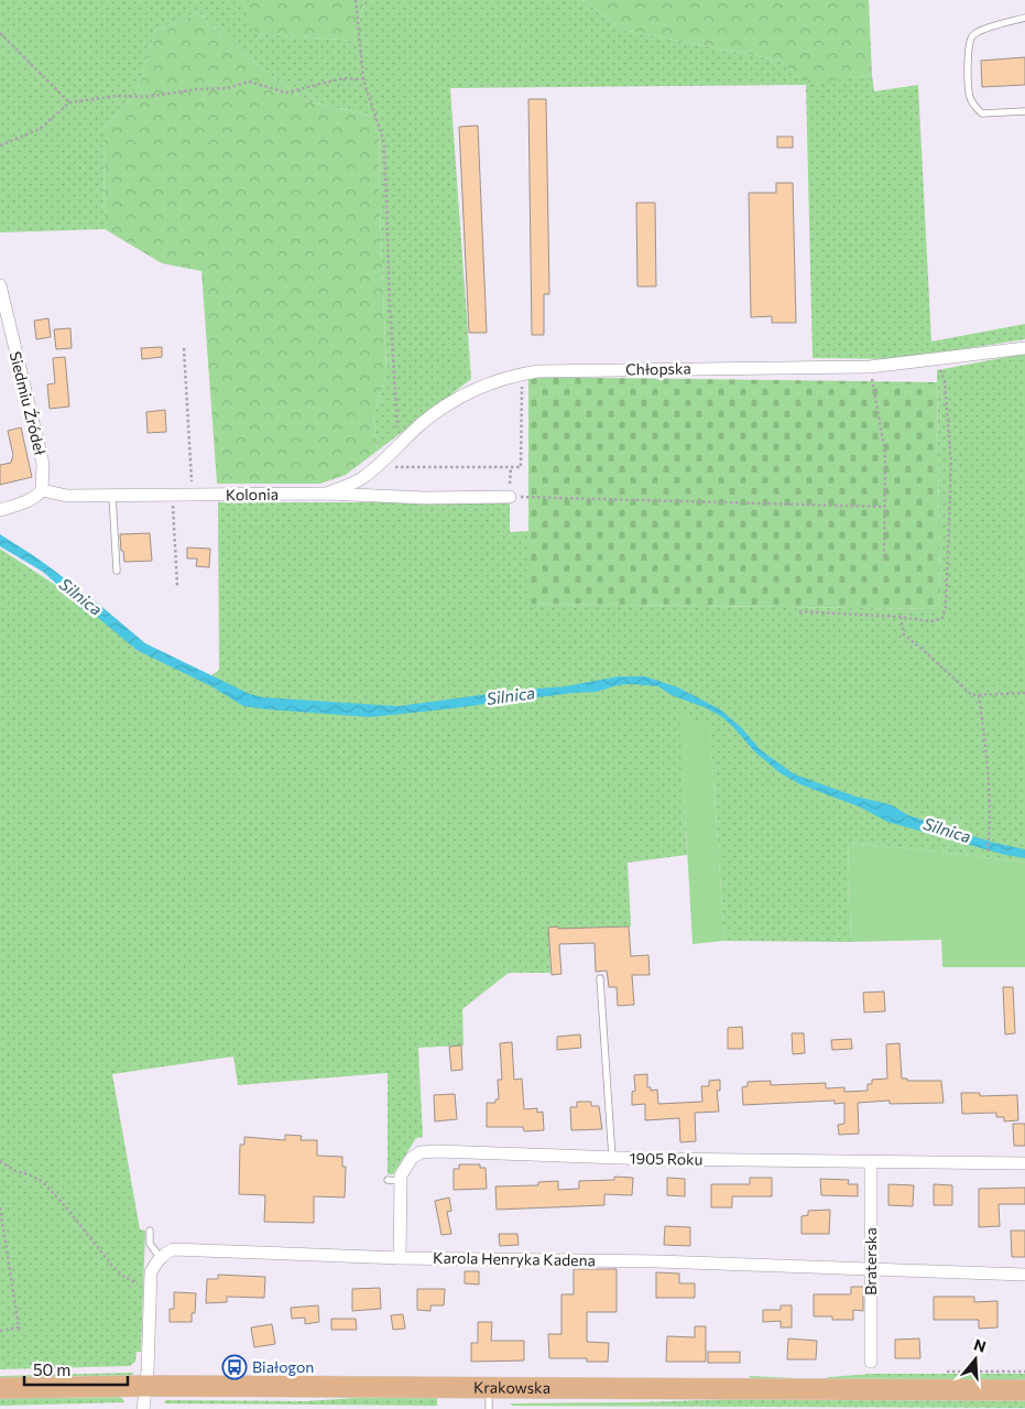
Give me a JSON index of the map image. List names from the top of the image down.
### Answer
{
  "streets": {
    "main road": ["Krakowska"],
    "street": [
      "Chłopska",
      "Siedmiu Źródeł",
      "Kolonia",
      "1905 Roku",
      "Karola Henryka Kadena",
      "Braterska"
    ]
  },
  "crossings": [
    ["Chłopska", "Kolonia"],
    ["Siedmiu Źródeł", "Kolonia"],
    ["1905 Roku", "Karola Henryka Kadena"],
    ["1905 Roku", "Braterska"],
    ["Karola Henryka Kadena", "Braterska"]
  ],
  "water": ["Silnica"],
  "places": {
    "bus stop": ["Białogon"]
  },
  "scale_bar": "50 m",
  "north": "top"
}
